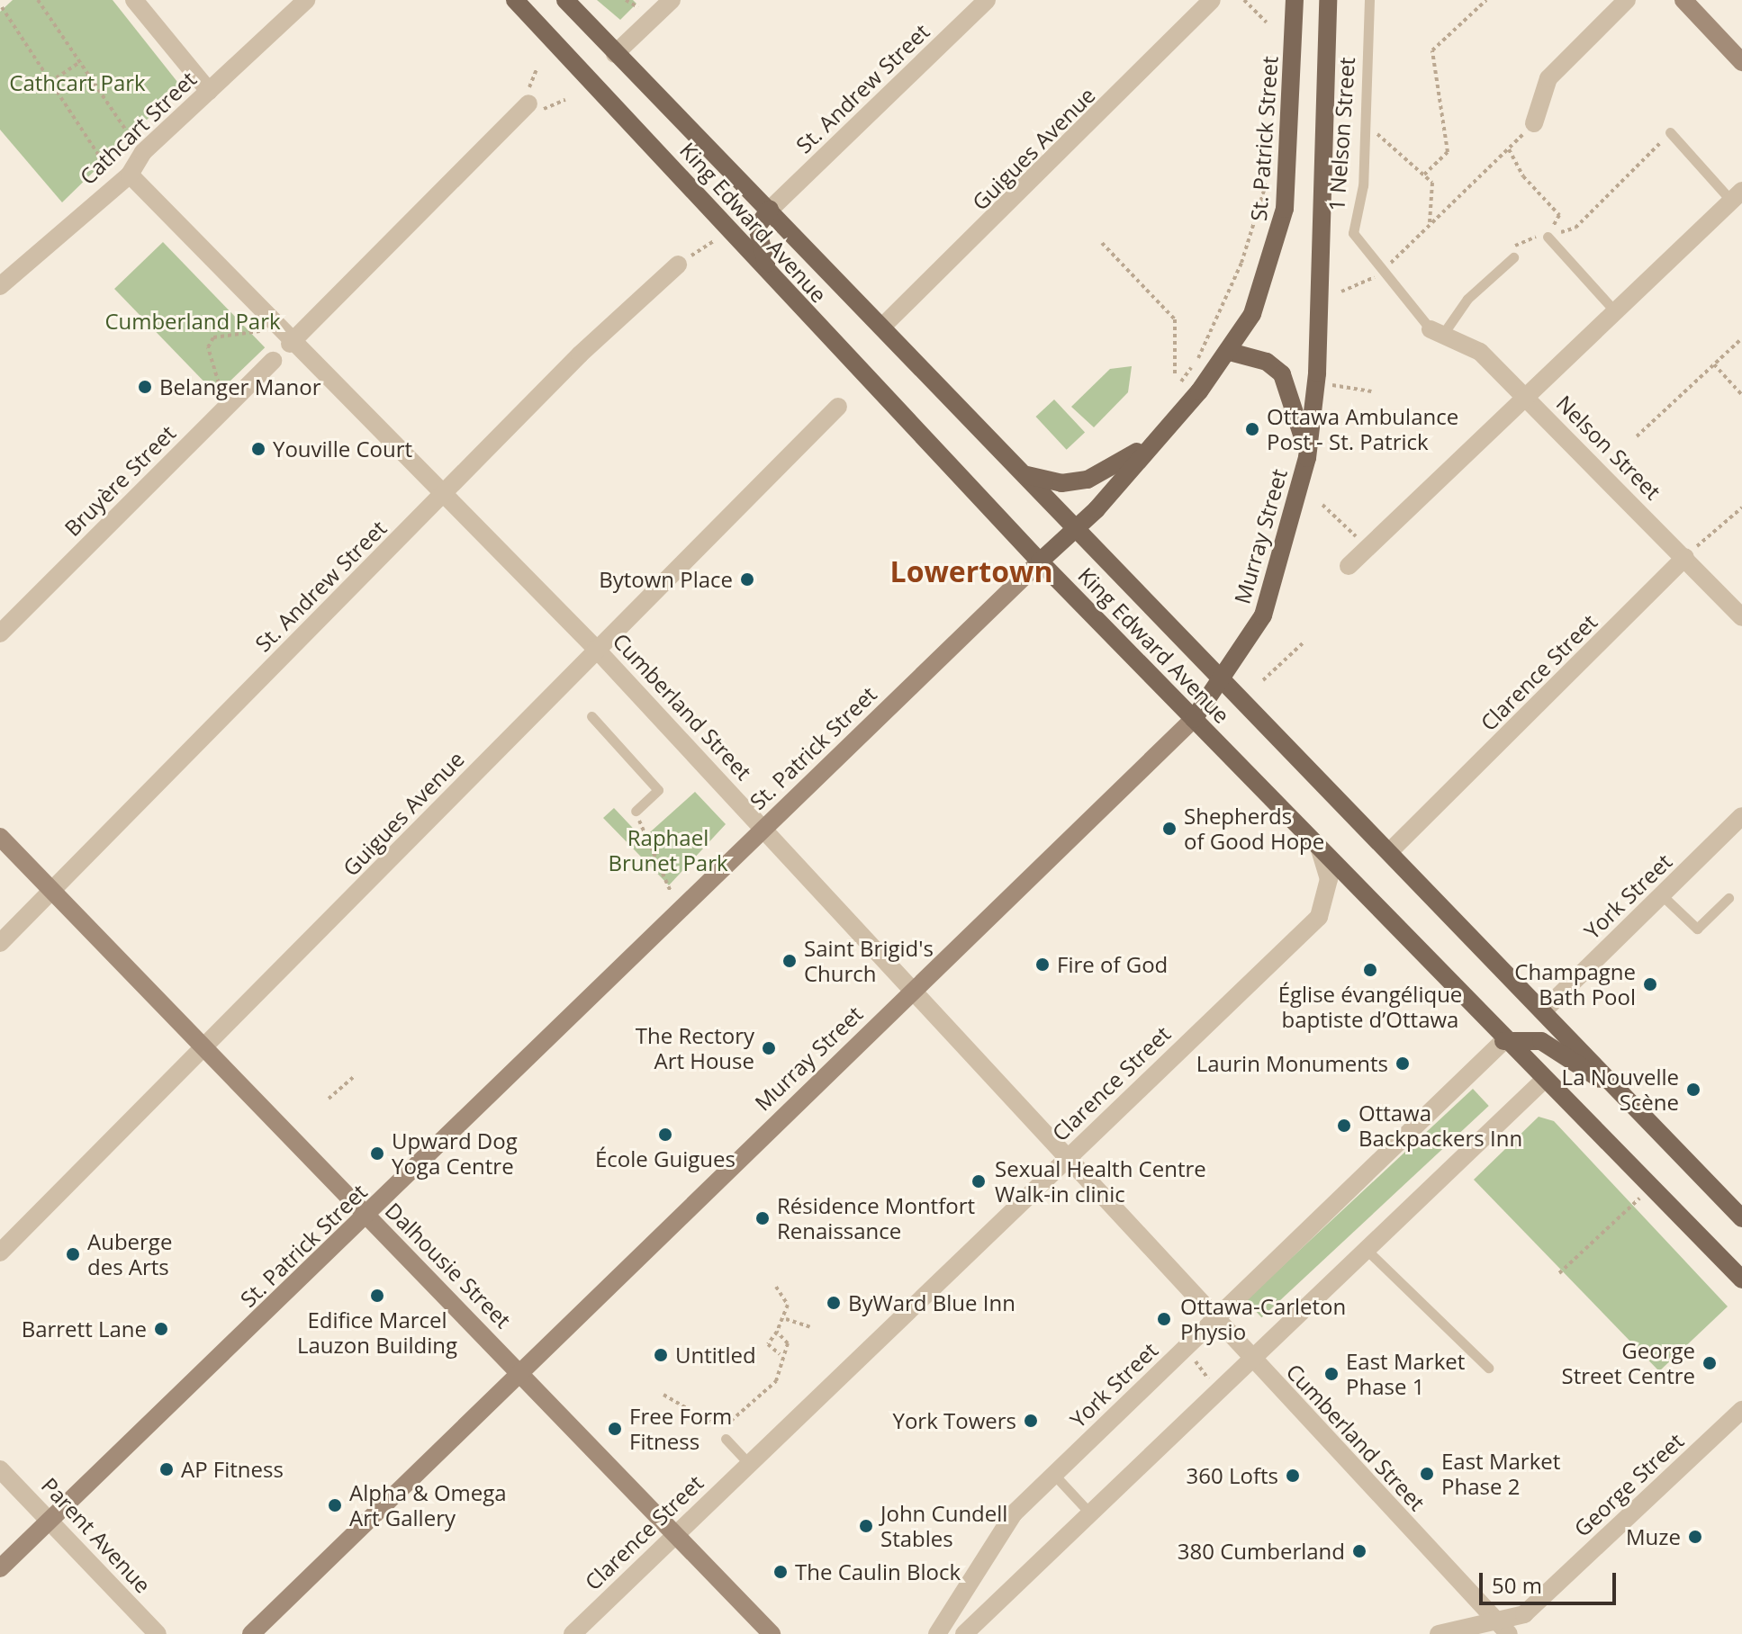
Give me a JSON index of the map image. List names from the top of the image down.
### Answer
{
  "streets": {
    "main road": [
      "St. Patrick Street",
      "King Edward Avenue",
      "Murray Street",
      "Dalhousie Street"
    ],
    "street": [
      "St. Andrew Street",
      "Cathcart Street",
      "Guigues Avenue",
      "Nelson Street",
      "Bruyère Street",
      "Clarence Street",
      "Cumberland Street",
      "York Street",
      "George Street",
      "Parent Avenue"
    ],
    "lane": ["1 Nelson Street"]
  },
  "crossings": [
    ["St. Andrew Street", "King Edward Avenue"],
    ["St. Andrew Street", "Cumberland Street"],
    ["St. Andrew Street", "Dalhousie Street"],
    ["Cathcart Street", "Cumberland Street"],
    ["1 Nelson Street", "Nelson Street"],
    ["St. Patrick Street", "King Edward Avenue"],
    ["St. Patrick Street", "Cumberland Street"],
    ["St. Patrick Street", "Dalhousie Street"],
    ["St. Patrick Street", "Parent Avenue"],
    ["Guigues Avenue", "King Edward Avenue"],
    ["Guigues Avenue", "Cumberland Street"],
    ["Guigues Avenue", "Dalhousie Street"],
    ["King Edward Avenue", "Murray Street"],
    ["King Edward Avenue", "Clarence Street"],
    ["King Edward Avenue", "York Street"],
    ["Nelson Street", "Clarence Street"],
    ["Murray Street", "Cumberland Street"],
    ["Murray Street", "Dalhousie Street"],
    ["Clarence Street", "Cumberland Street"],
    ["Clarence Street", "Dalhousie Street"],
    ["Cumberland Street", "York Street"],
    ["Cumberland Street", "George Street"]
  ],
  "districts": ["Lowertown"],
  "parks": ["Cathcart Park", "Cumberland Park", "Raphael Brunet Park"],
  "places": [
    "Belanger Manor",
    "Ottawa Ambulance Post - St. Patrick",
    "Youville Court",
    "Bytown Place",
    "Shepherds of Good Hope",
    "Saint Brigid's Church",
    "Fire of God",
    "Église évangélique baptiste d’Ottawa",
    "Champagne Bath Pool",
    "The Rectory Art House",
    "Laurin Monuments",
    "La Nouvelle Scène",
    "Ottawa Backpackers Inn",
    "École Guigues",
    "Upward Dog Yoga Centre",
    "Sexual Health Centre Walk-in clinic",
    "Résidence Montfort Renaissance",
    "Auberge des Arts",
    "Edifice Marcel Lauzon Building",
    "ByWard Blue Inn",
    "Ottawa-Carleton Physio",
    "Barrett Lane",
    "Untitled",
    "George Street Centre",
    "East Market Phase 1",
    "York Towers",
    "Free Form Fitness",
    "AP Fitness",
    "East Market Phase 2",
    "360 Lofts",
    "Alpha & Omega Art Gallery",
    "John Cundell Stables",
    "Muze",
    "380 Cumberland",
    "The Caulin Block"
  ],
  "scale_bar": "50 m"
}
